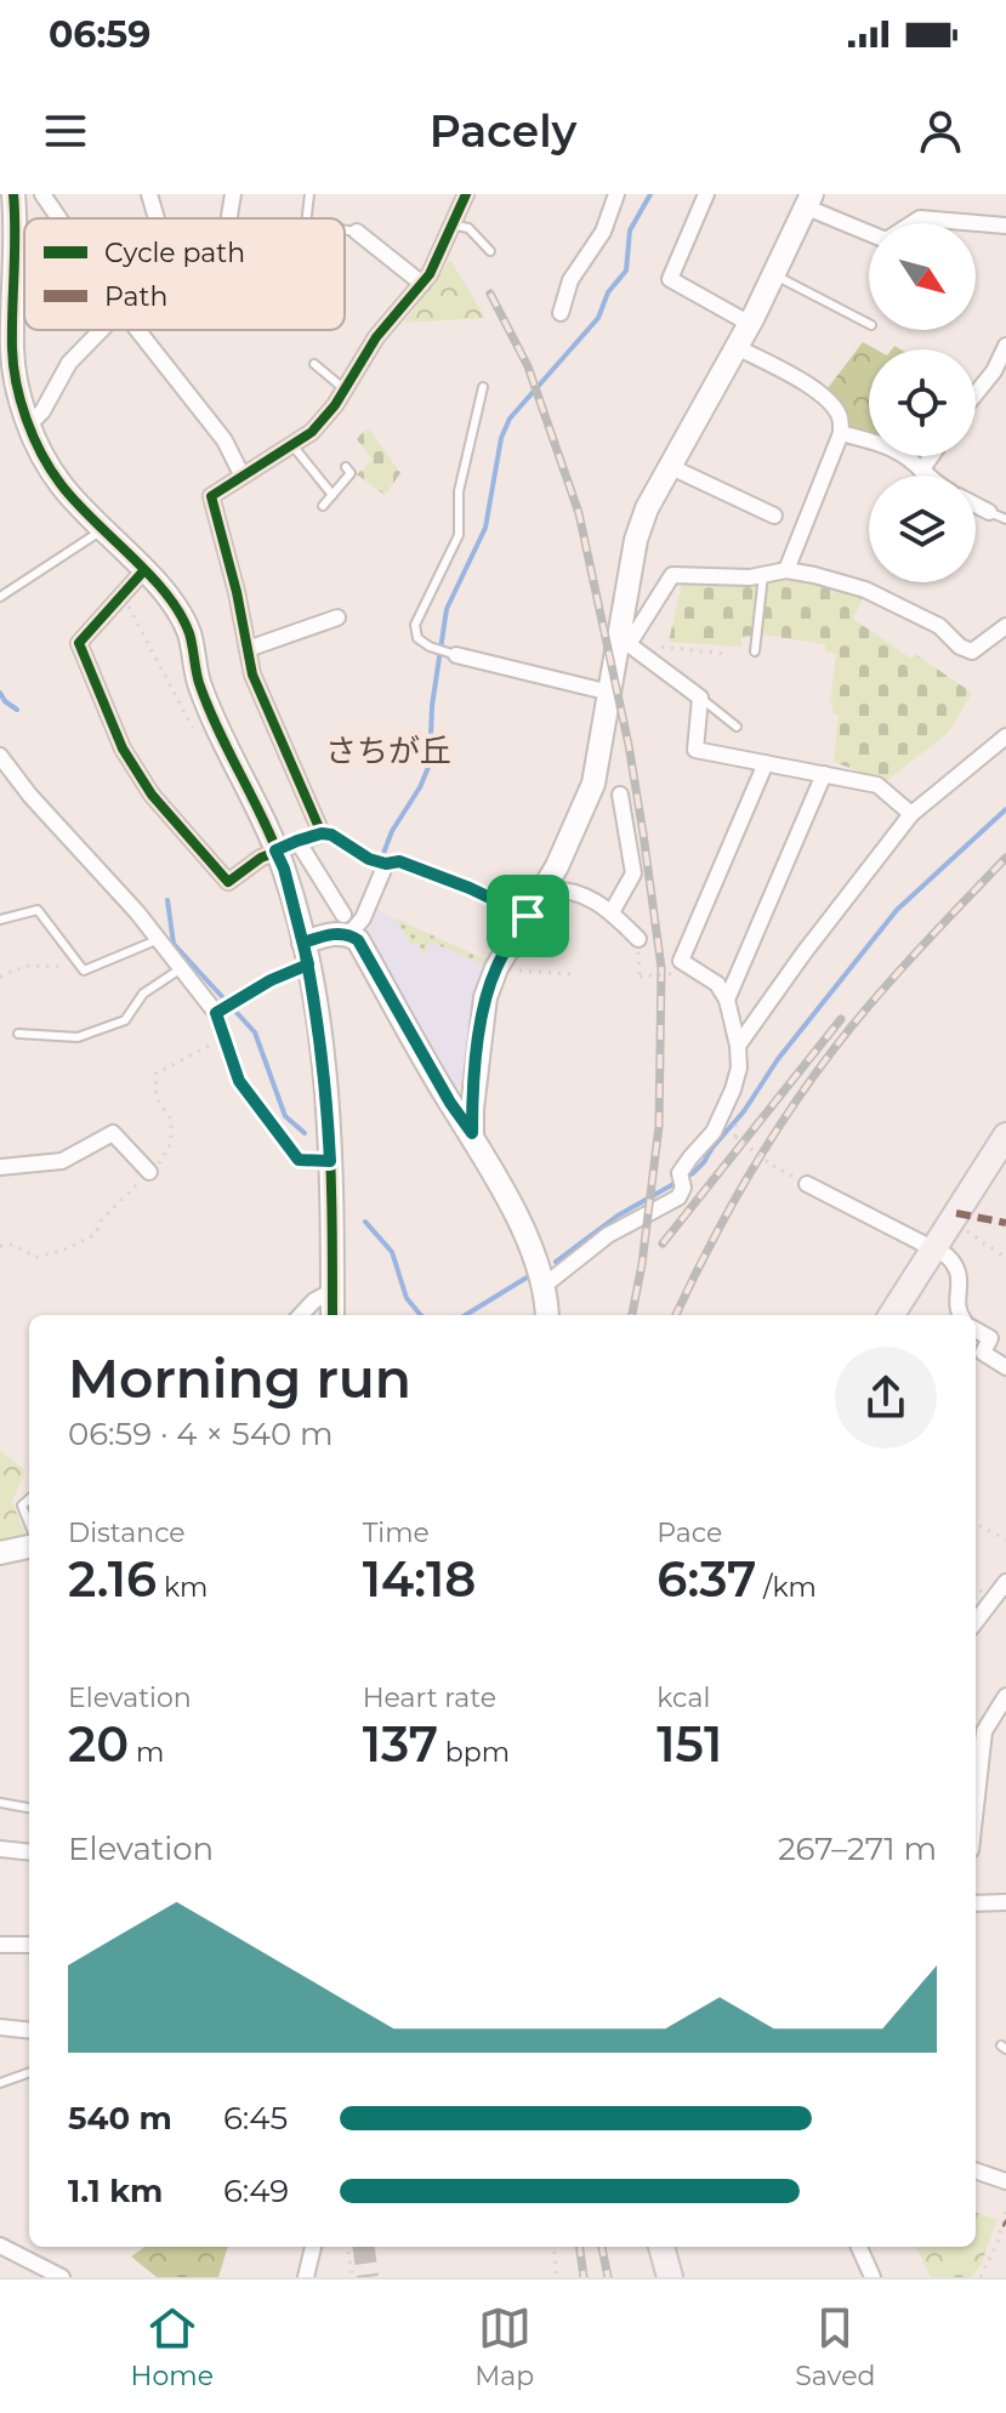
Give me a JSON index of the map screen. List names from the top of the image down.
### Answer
{
  "districts": ["さちが丘"],
  "legend": ["Cycle path", "Path"],
  "north": "bottom right",
  "page": {
    "status": "06:59",
    "header": "Pacely",
    "heading": ["Morning run", "06:59 · 4 × 540 m"],
    "stats": [
      ["Distance", "2.16 km"],
      ["Time", "14:18"],
      ["Pace", "6:37 /km"],
      ["Elevation", "20 m"],
      ["Heart rate", "137 bpm"],
      ["kcal", "151"]
    ],
    "chart": ["Elevation", "267–271 m"],
    "list": [
      {
        "name": "540 m",
        "note": "6:45"
      },
      {
        "name": "1.1 km",
        "note": "6:49"
      }
    ],
    "tabs": ["Home", "Map", "Saved"]
  }
}
